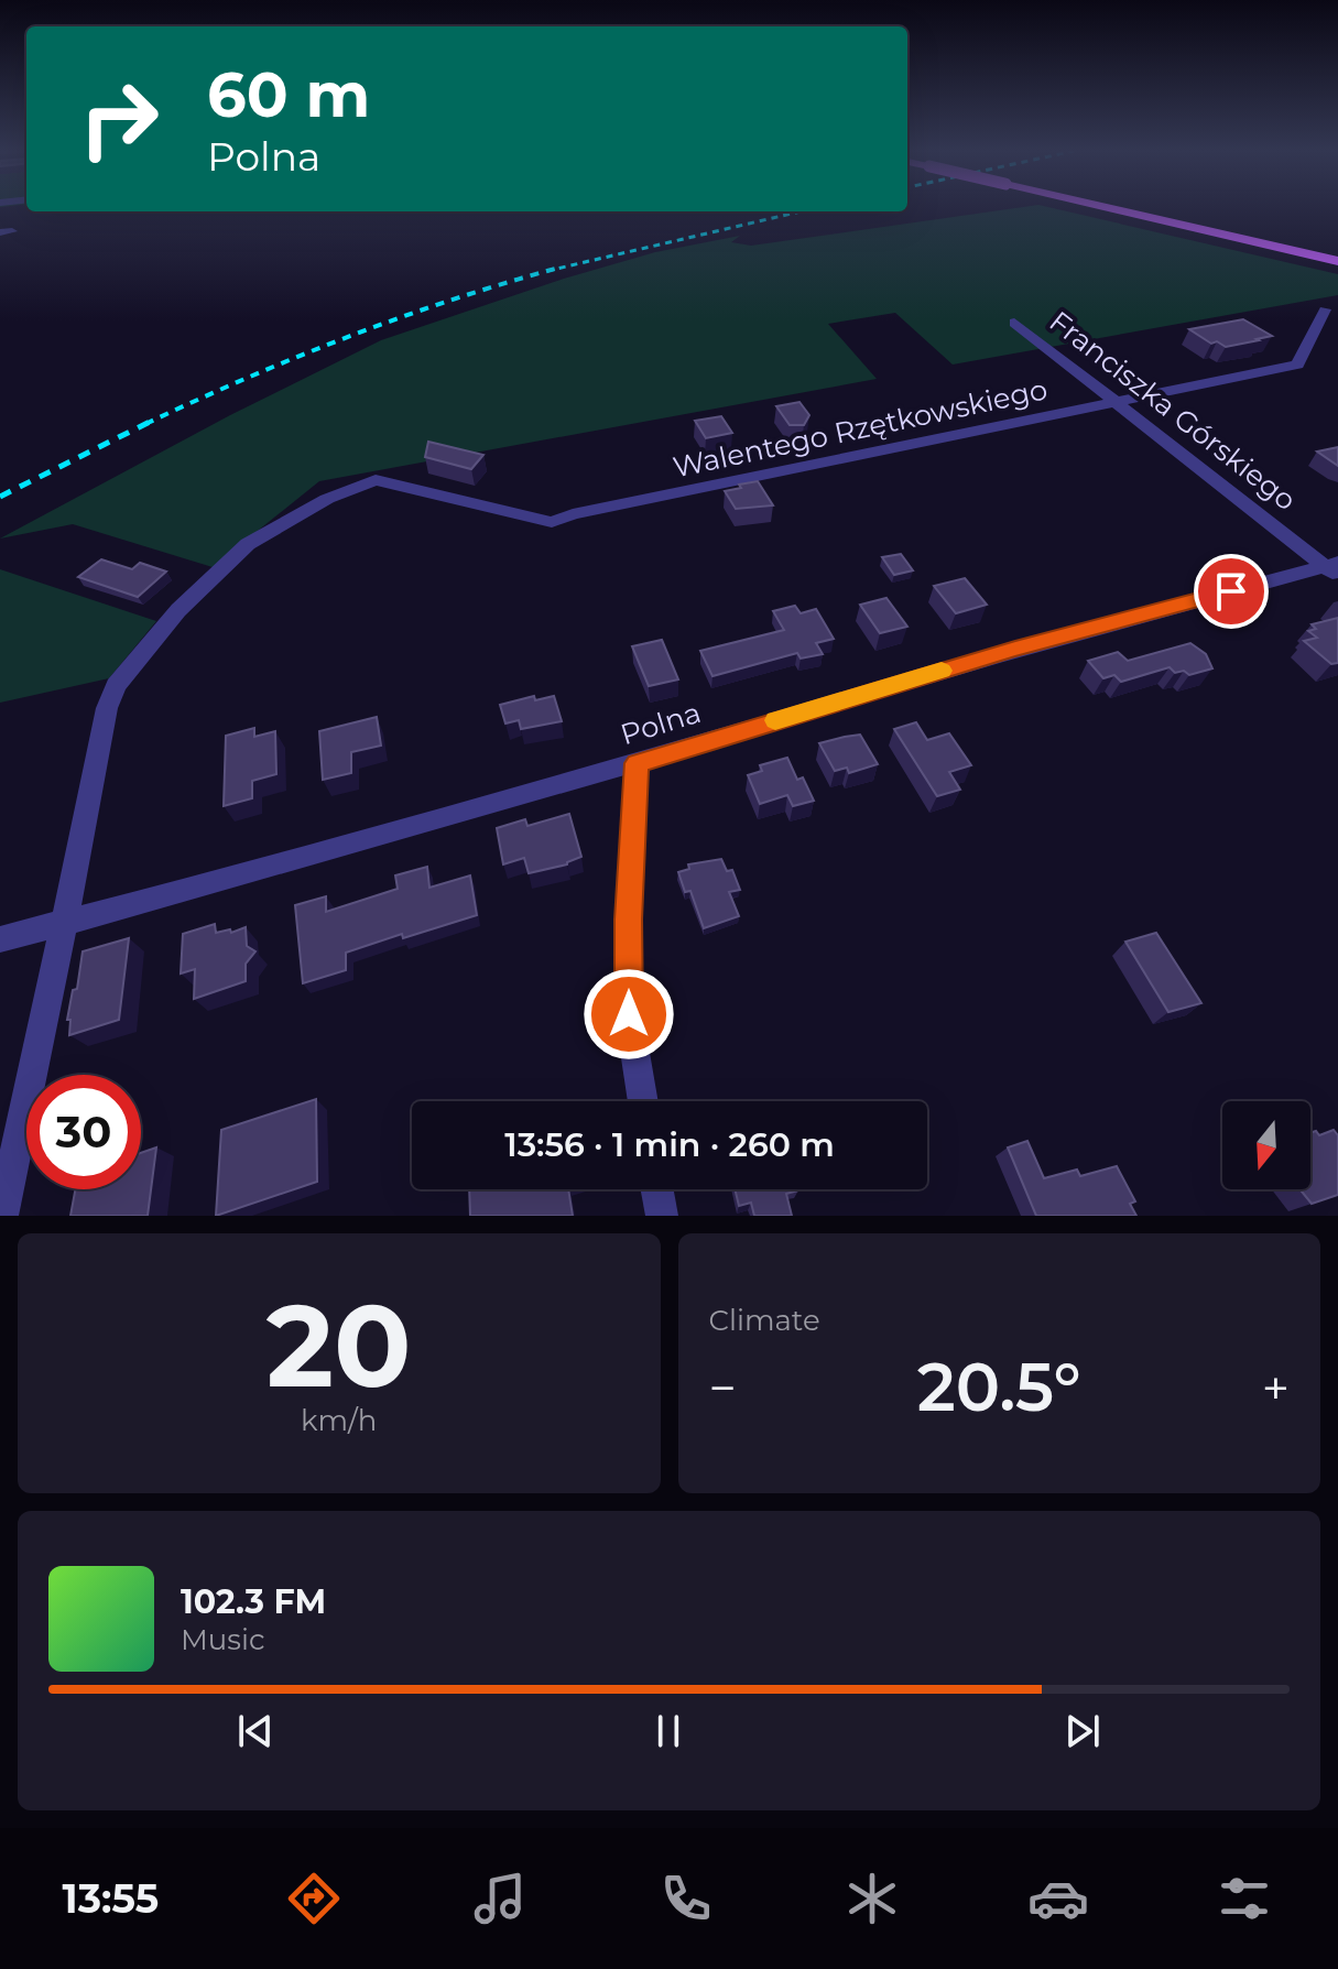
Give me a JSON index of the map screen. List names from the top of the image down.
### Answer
{
  "streets": {
    "street": ["Franciszka Górskiego", "Walentego Rzętkowskiego", "Polna"]
  },
  "crossings": [
    ["Franciszka Górskiego", "Walentego Rzętkowskiego"],
    ["Franciszka Górskiego", "Polna"],
    ["Walentego Rzętkowskiego", "Polna"]
  ],
  "north": "bottom",
  "page": {
    "turn": ["60 m", "Polna"],
    "limit": "30",
    "trip": "13:56 · 1 min · 260 m",
    "tile": [
      ["20", "km/h"],
      "Climate"
    ],
    "heat": ["−", "20.5°", "+"],
    "song": ["102.3 FM", "Music"],
    "tabs": "13:55"
  }
}
